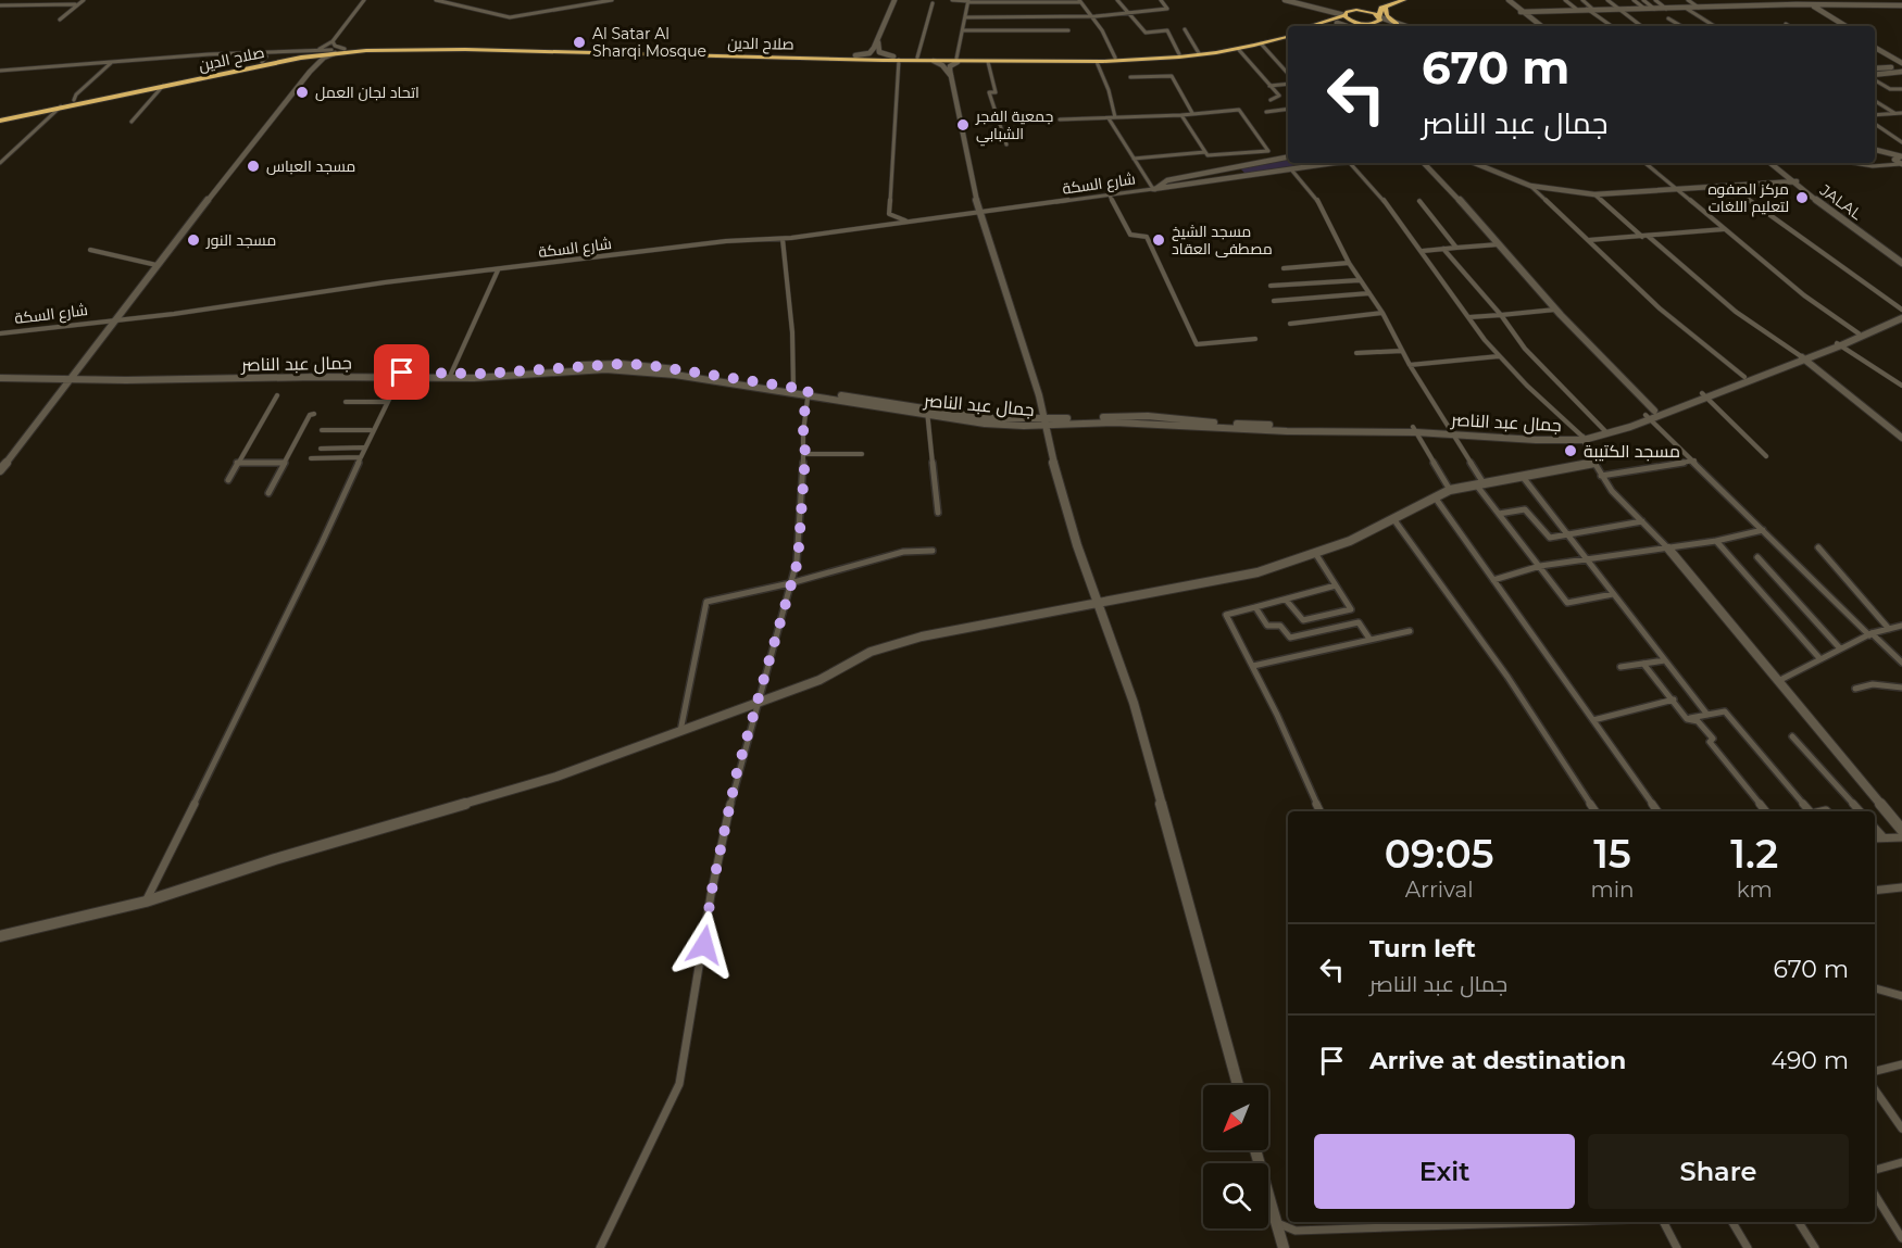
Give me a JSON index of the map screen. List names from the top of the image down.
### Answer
{
  "streets": {
    "highway": ["صلاح الدين"],
    "main road": ["شارع السكة", "JALAL", "جمال عبد الناصر"]
  },
  "places": [
    "Al Satar Al Sharqi Mosque",
    "اتحاد لجان العمل",
    "جمعية الفجر الشبابي",
    "مسجد العباس",
    "مركز الصفوه لتعليم اللغات",
    "مسجد النور",
    "مسجد الشيخ مصطفى العقاد",
    "مسجد الكتيبة"
  ],
  "north": "bottom left",
  "page": {
    "turn": ["670 m", "جمال عبد الناصر"],
    "eta": [
      "09:05",
      "Arrival",
      "15",
      "min",
      "1.2",
      "km"
    ],
    "list": [
      {
        "name": "Turn left",
        "note": "جمال عبد الناصر",
        "value": "670 m"
      },
      {
        "name": "Arrive at destination",
        "value": "490 m"
      }
    ],
    "buttons": ["Exit", "Share"]
  }
}
